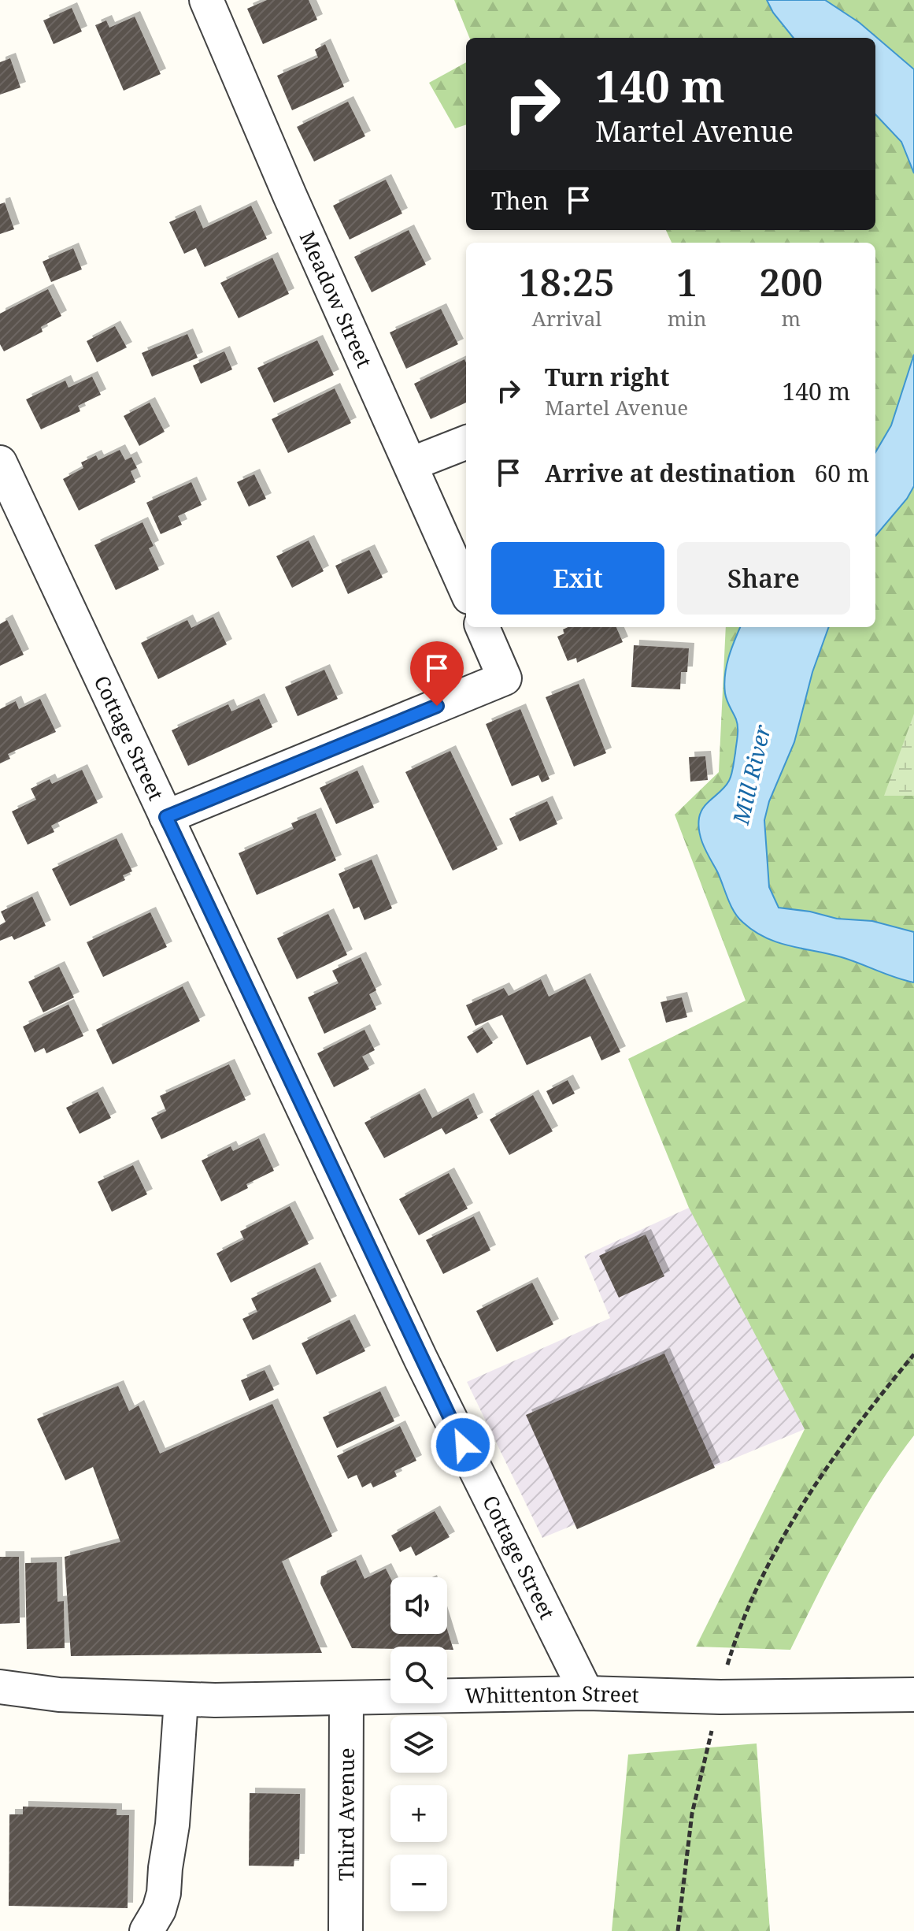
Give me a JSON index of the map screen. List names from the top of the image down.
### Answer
{
  "streets": {
    "street": [
      "Meadow Street",
      "Cottage Street",
      "Whittenton Street",
      "Third Avenue"
    ]
  },
  "crossings": [
    ["Cottage Street", "Whittenton Street"],
    ["Whittenton Street", "Third Avenue"]
  ],
  "water": ["Mill River"],
  "page": {
    "turn": ["140 m", "Martel Avenue"],
    "then": "Then",
    "eta": [
      "18:25",
      "Arrival",
      "1",
      "min",
      "200",
      "m"
    ],
    "list": [
      {
        "name": "Turn right",
        "note": "Martel Avenue",
        "value": "140 m"
      },
      {
        "name": "Arrive at destination",
        "value": "60 m"
      }
    ],
    "buttons": ["Exit", "Share"],
    "map_buttons": ["+", "−"]
  }
}
